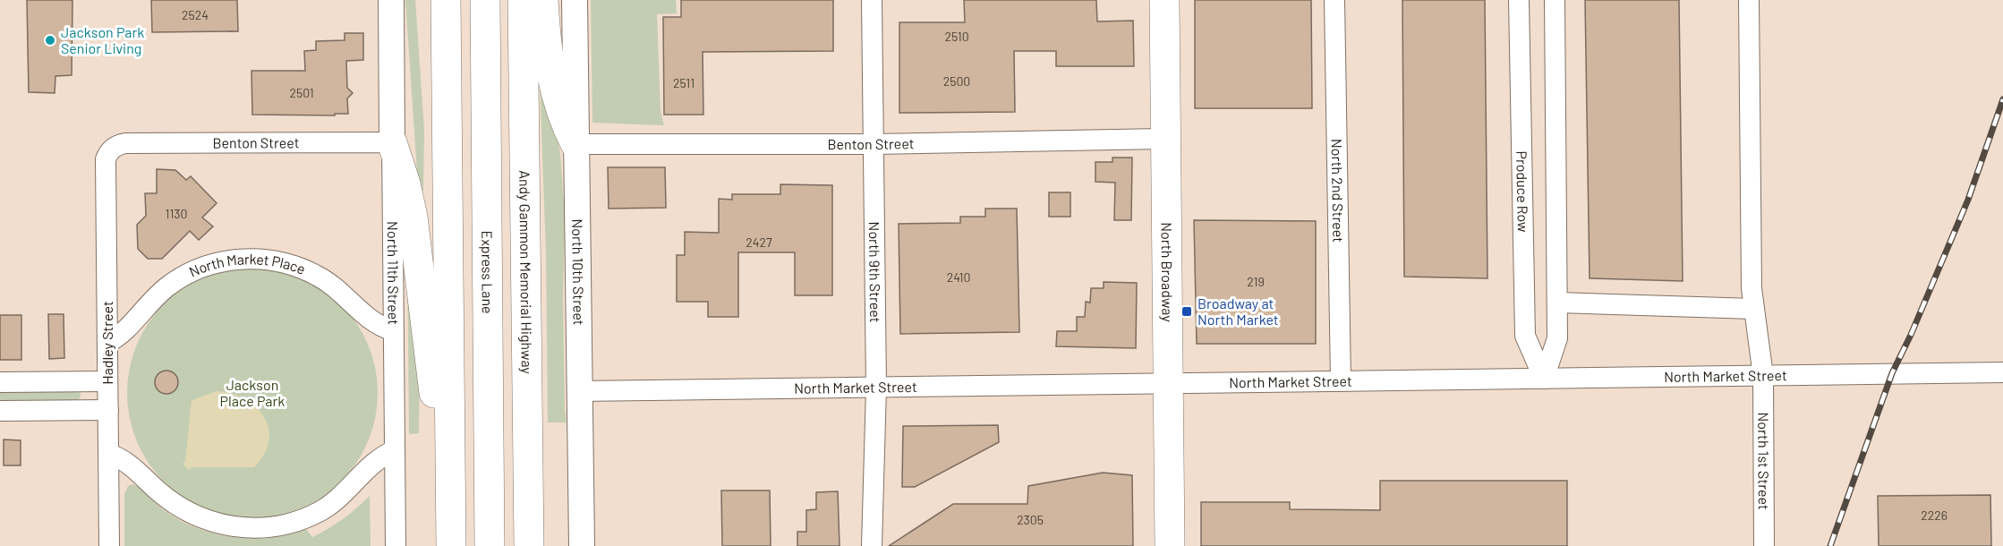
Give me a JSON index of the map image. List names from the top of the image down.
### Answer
{
  "streets": {
    "main road": ["Express Lane", "Andy Gammon Memorial Highway", "North Broadway"],
    "street": [
      "Benton Street",
      "North 2nd Street",
      "Produce Row",
      "North 11th Street",
      "North 10th Street",
      "North 9th Street",
      "North Market Place",
      "Hadley Street",
      "North Market Street",
      "North 1st Street"
    ]
  },
  "crossings": [
    ["Benton Street", "North 11th Street"],
    ["Benton Street", "North 10th Street"],
    ["Benton Street", "North 9th Street"],
    ["Benton Street", "North Broadway"],
    ["Benton Street", "Hadley Street"],
    ["North 2nd Street", "North Market Street"],
    ["Produce Row", "North Market Street"],
    ["North 11th Street", "North Market Place"],
    ["North 10th Street", "North Market Street"],
    ["North 9th Street", "North Market Street"],
    ["North Broadway", "North Market Street"],
    ["North Market Place", "Hadley Street"],
    ["North Market Street", "North 1st Street"]
  ],
  "parks": ["Jackson Place Park"],
  "places": {
    "other": ["Jackson Park Senior Living"],
    "transit": ["Broadway at North Market"]
  },
  "house_numbers": [
    "2524",
    "2510",
    "2500",
    "2511",
    "2501",
    "1130",
    "2427",
    "2410",
    "219",
    "2226",
    "2305"
  ]
}
